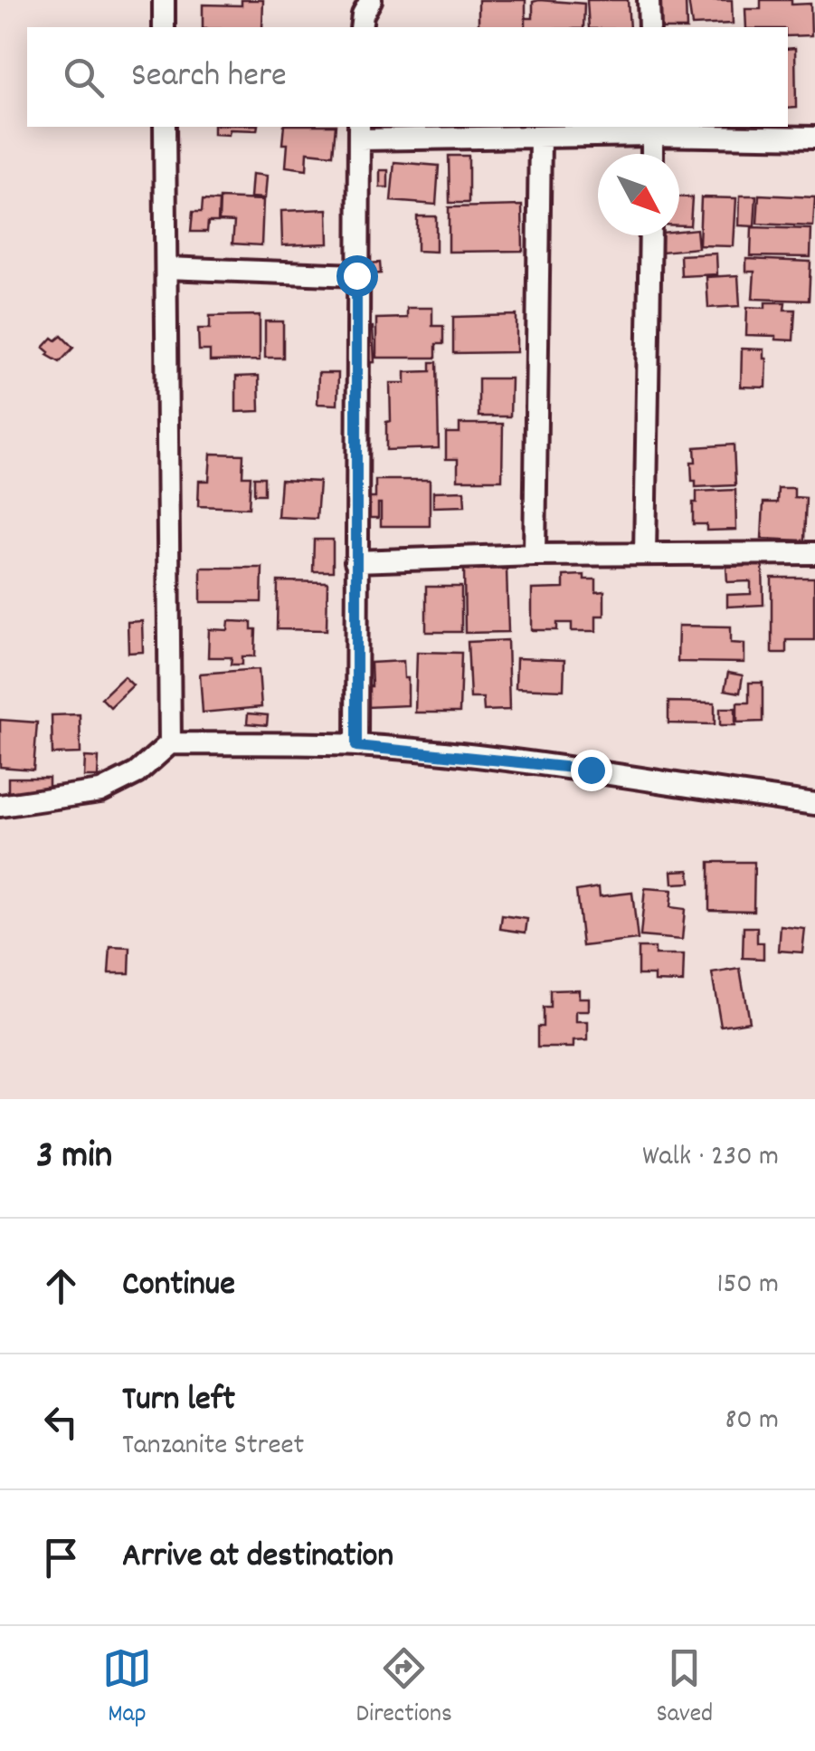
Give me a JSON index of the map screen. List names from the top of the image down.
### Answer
{
  "north": "bottom right",
  "page": {
    "search": "Search here",
    "heading": ["3 min", "Walk · 230 m"],
    "list": [
      ["Continue", "150 m"],
      ["Turn left", "Tanzanite Street", "80 m"],
      "Arrive at destination"
    ],
    "nav": ["Map", "Directions", "Saved"]
  }
}
